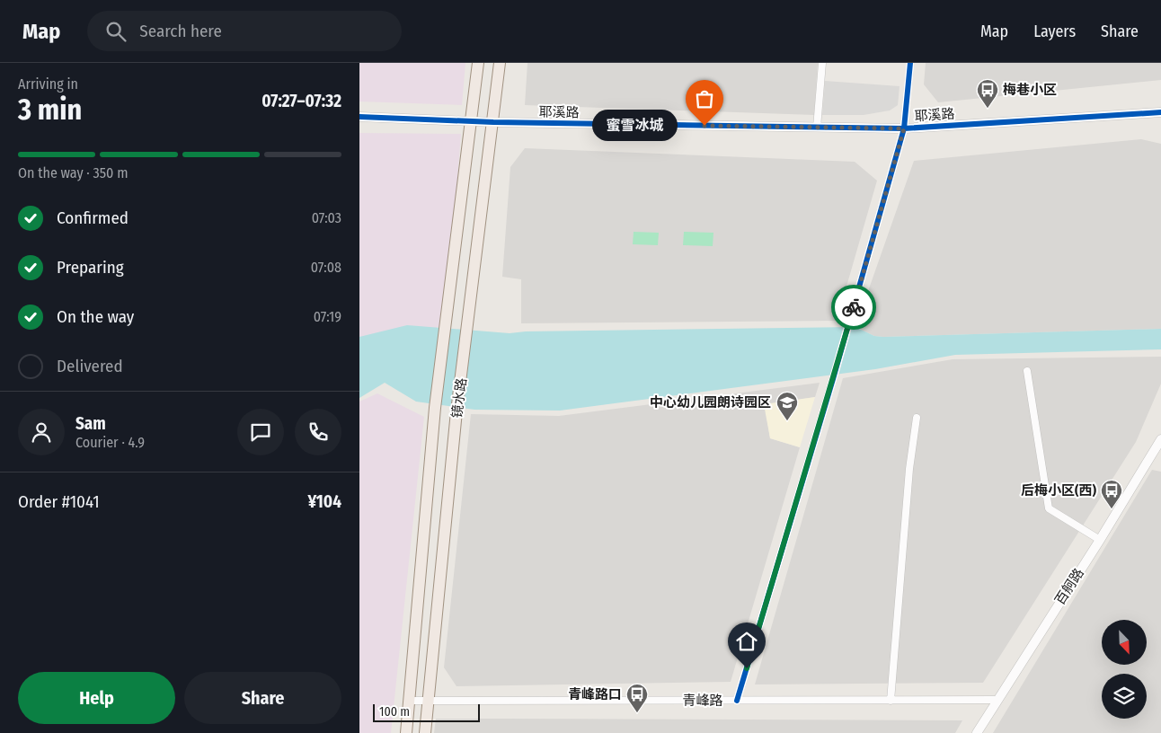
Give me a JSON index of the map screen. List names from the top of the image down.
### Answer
{
  "streets": {
    "main road": ["镜水路"],
    "street": ["耶溪路", "百舸路", "青峰路"]
  },
  "crossings": [
    ["耶溪路", "镜水路"],
    ["镜水路", "青峰路"],
    ["百舸路", "青峰路"]
  ],
  "places": {
    "bus stop": ["梅巷小区", "后梅小区(西)", "青峰路口"],
    "other": ["蜜雪冰城"],
    "school or university": ["中心幼儿园朗诗园区"]
  },
  "scale_bar": "100 m",
  "north": "bottom right",
  "page": {
    "header": "Map",
    "search": "Search here",
    "nav": ["Map", "Layers", "Share"],
    "heading": ["3 min", "Arriving in", "07:27–07:32"],
    "panel": [
      "Sam",
      "Courier · 4.9",
      "Order #1041",
      "¥104"
    ],
    "bubble": "蜜雪冰城",
    "bar": "On the way · 350 m",
    "list": [
      ["Confirmed", "07:03"],
      ["Preparing", "07:08"],
      ["On the way", "07:19"],
      "Delivered"
    ],
    "buttons": ["Help", "Share"],
    "scale": "100 m"
  }
}
